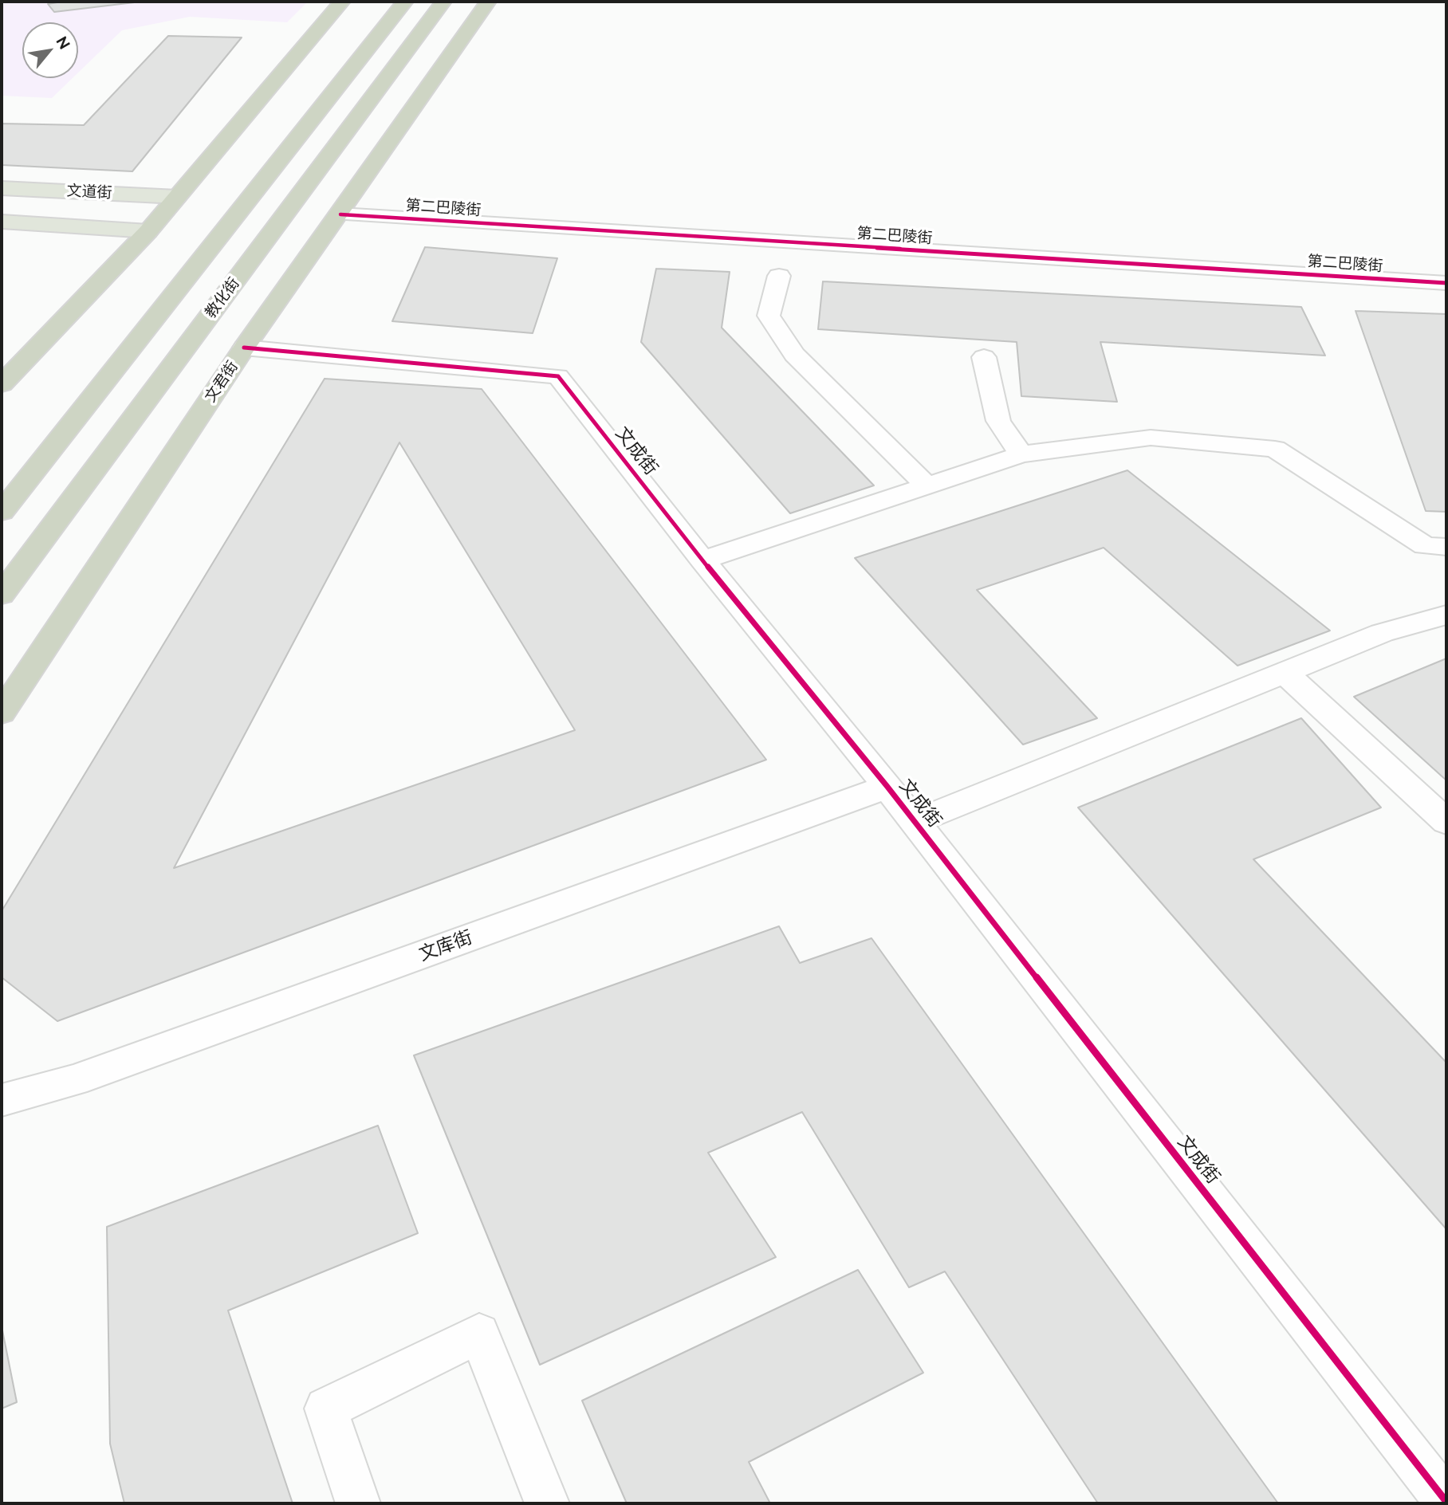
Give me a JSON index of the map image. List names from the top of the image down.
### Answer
{
  "streets": {
    "highway": ["教化街", "文君街"],
    "main road": ["文道街"],
    "street": ["第二巴陵街", "文成街", "文库街"]
  },
  "crossings": [
    ["第二巴陵街", "文君街"],
    ["文君街", "文成街"],
    ["文成街", "文库街"]
  ],
  "north": "top right"
}
